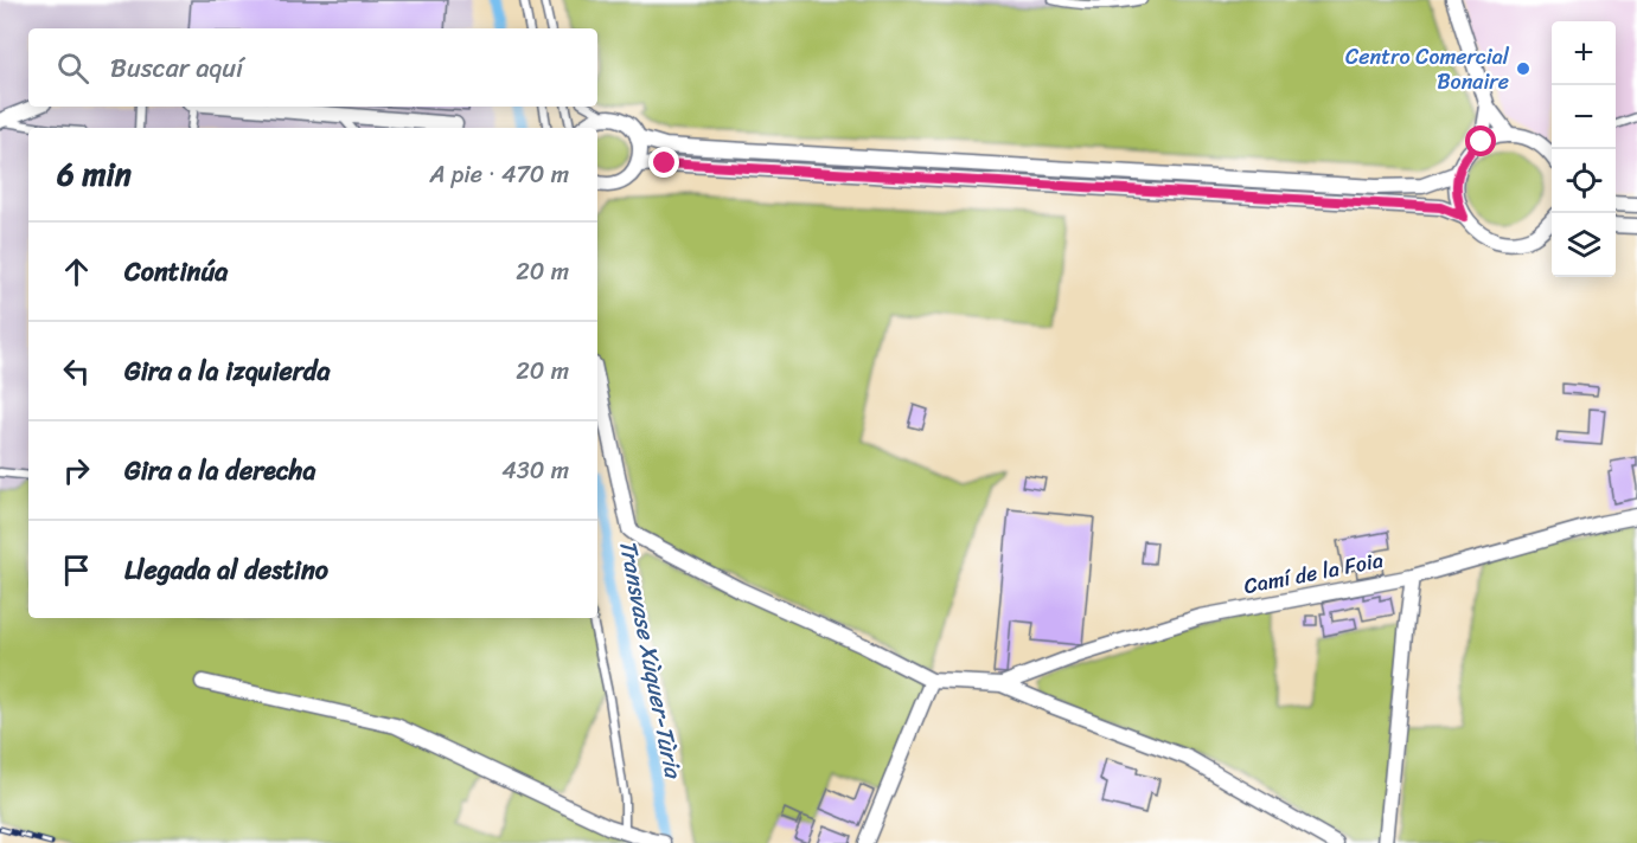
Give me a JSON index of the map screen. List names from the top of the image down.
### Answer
{
  "streets": {
    "street": ["Camí de la Foia"]
  },
  "water": ["Transvase Xùquer-Tùria"],
  "places": ["Centro Comercial Bonaire"],
  "page": {
    "map_buttons": ["+", "−"],
    "search": "Buscar aquí",
    "heading": ["6 min", "A pie · 470 m"],
    "list": [
      ["Continúa", "20 m"],
      ["Gira a la izquierda", "20 m"],
      ["Gira a la derecha", "430 m"],
      "Llegada al destino"
    ]
  }
}
